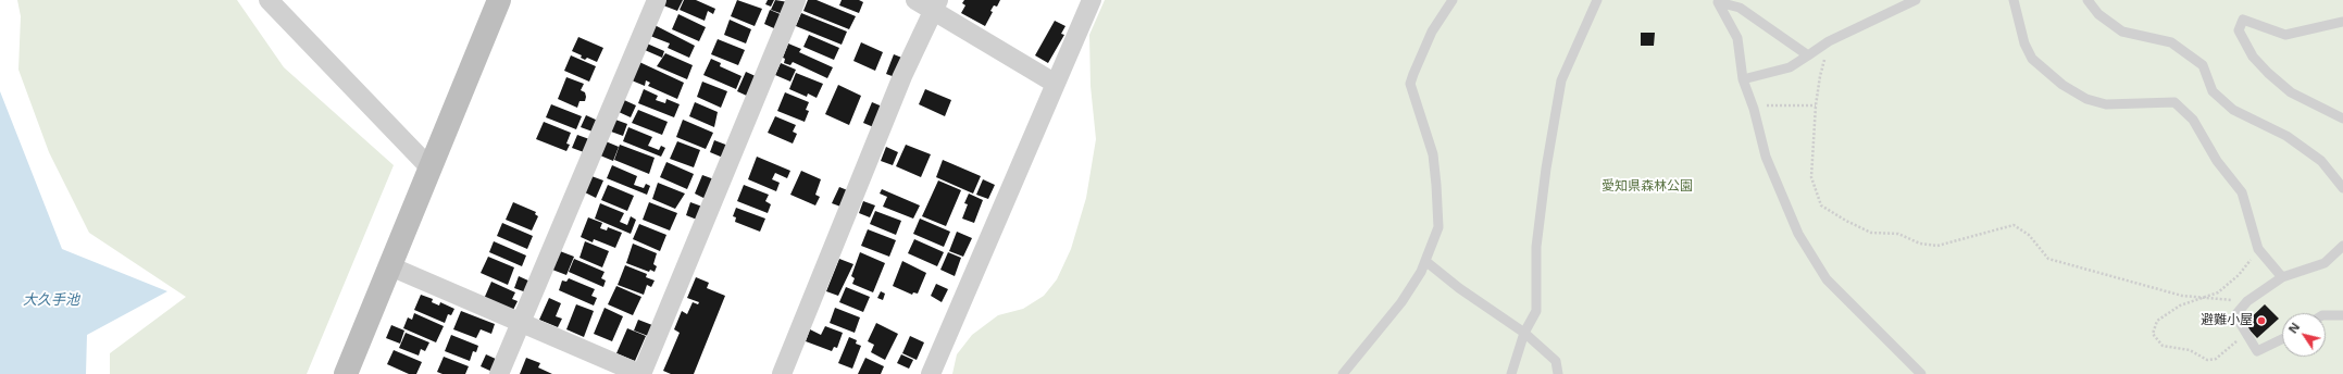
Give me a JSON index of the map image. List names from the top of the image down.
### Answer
{
  "water": ["大久手池"],
  "parks": ["愛知県森林公園"],
  "places": ["避難小屋"],
  "north": "top left"
}
